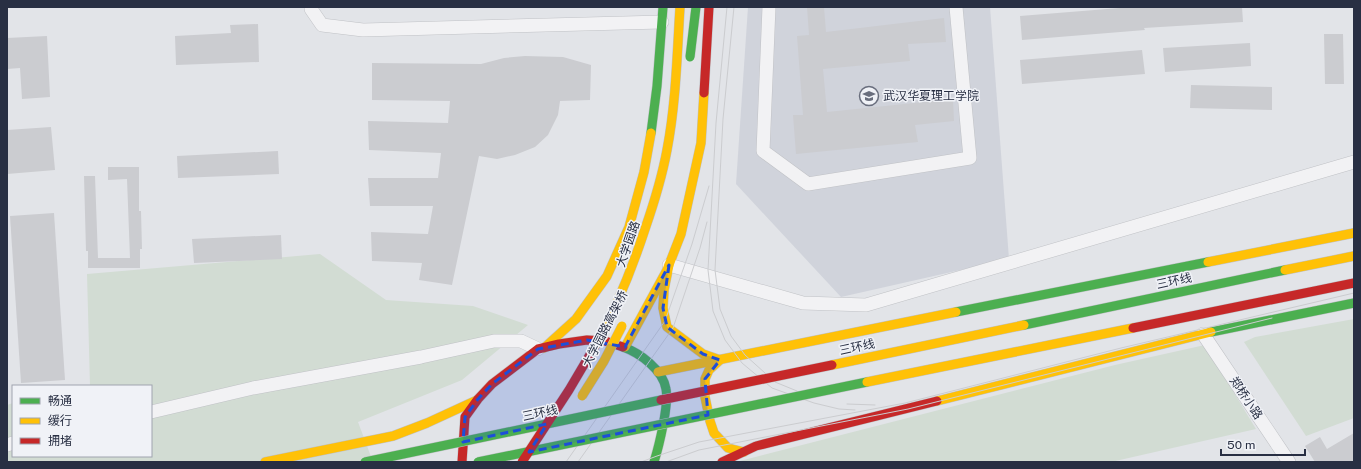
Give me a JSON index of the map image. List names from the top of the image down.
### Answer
{
  "streets": {
    "main road": ["大学园路", "三环线", "大学园路高架桥"],
    "street": ["郑桥小路"]
  },
  "places": {
    "school or university": ["武汉华夏理工学院"]
  },
  "legend": ["畅通", "缓行", "拥堵"],
  "scale_bar": "50 m"
}
